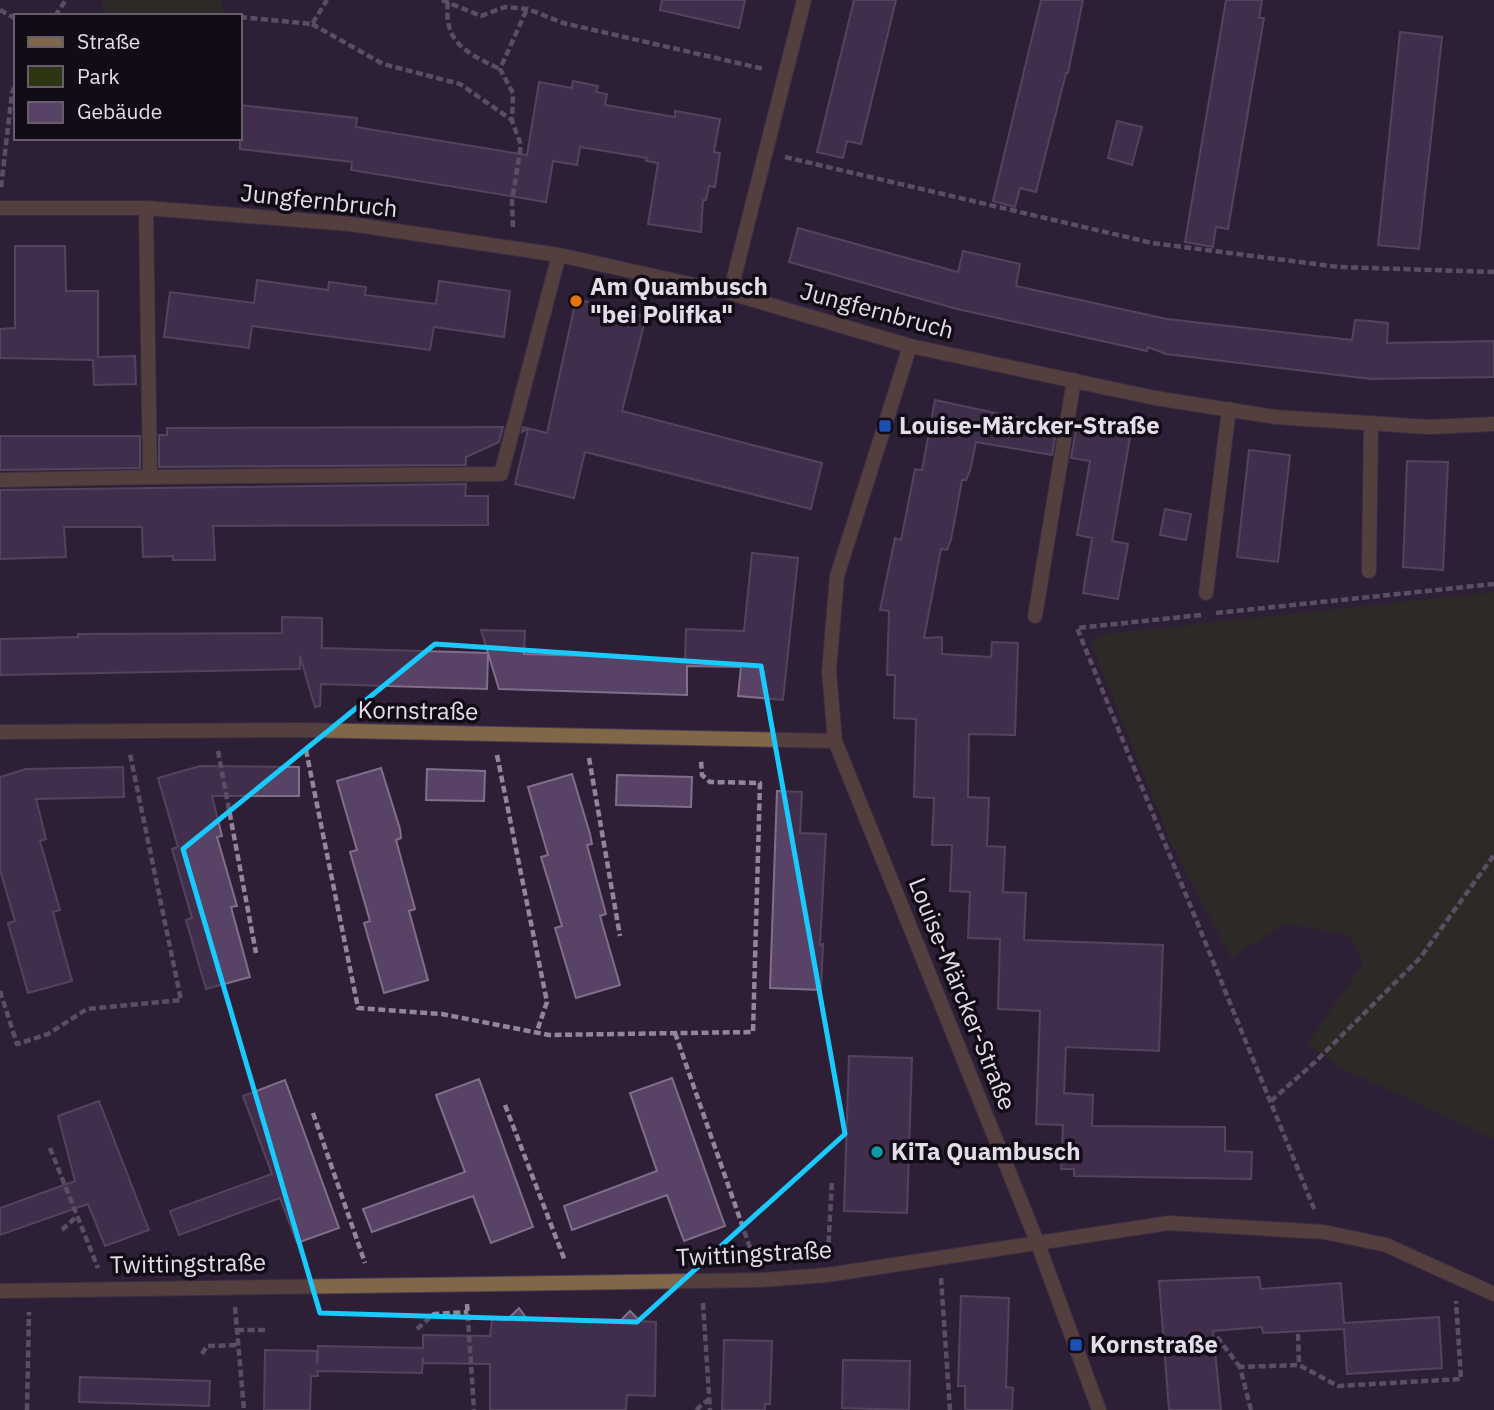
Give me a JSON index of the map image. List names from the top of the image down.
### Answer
{
  "streets": {
    "street": [
      "Jungfernbruch",
      "Kornstraße",
      "Louise-Märcker-Straße",
      "Twittingstraße"
    ]
  },
  "crossings": [
    ["Jungfernbruch", "Louise-Märcker-Straße"],
    ["Kornstraße", "Louise-Märcker-Straße"],
    ["Louise-Märcker-Straße", "Twittingstraße"]
  ],
  "places": {
    "other": ["Am Quambusch \"bei Polifka\"", "KiTa Quambusch"],
    "transit": ["Louise-Märcker-Straße", "Kornstraße"]
  },
  "legend": ["Straße", "Park", "Gebäude"]
}
